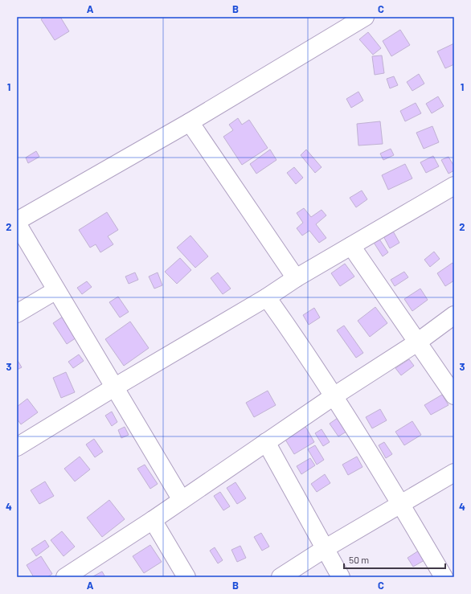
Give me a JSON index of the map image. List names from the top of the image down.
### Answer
{
  "scale_bar": "50 m",
  "grid": {
    "columns": ["A", "B", "C"],
    "rows": [
      "1",
      "2",
      "3",
      "4"
    ]
  }
}
